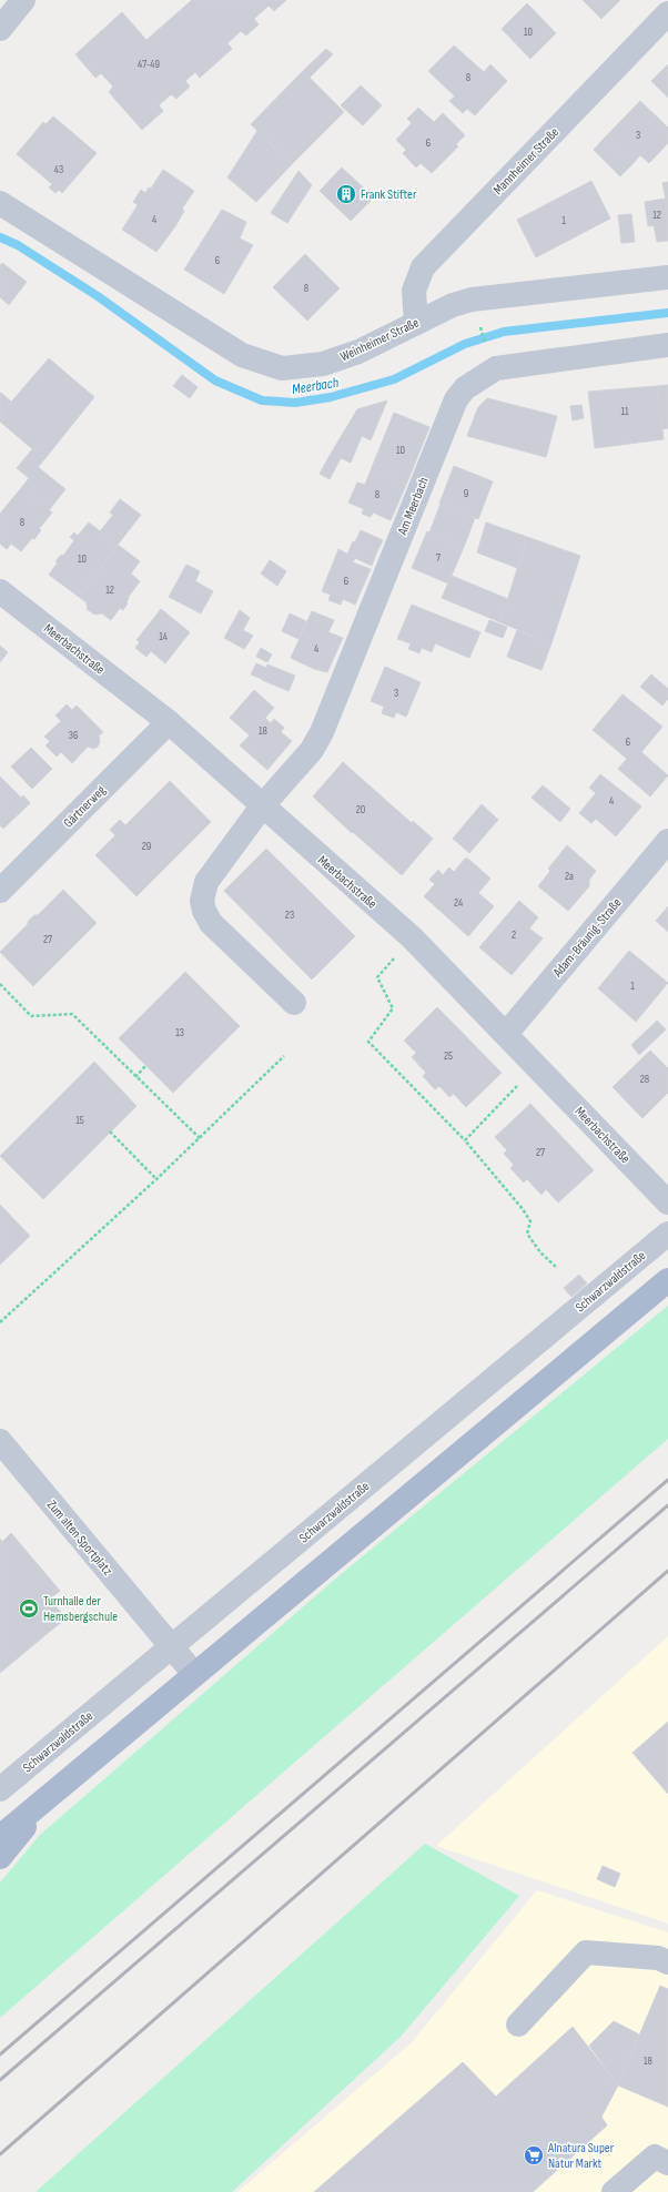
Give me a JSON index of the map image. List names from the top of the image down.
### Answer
{
  "streets": {
    "street": [
      "Mannheimer Straße",
      "Weinheimer Straße",
      "Am Meerbach",
      "Meerbachstraße",
      "Gärtnerweg",
      "Adam-Bräunig-Straße",
      "Schwarzwaldstraße",
      "Zum alten Sportplatz"
    ]
  },
  "crossings": [
    ["Mannheimer Straße", "Weinheimer Straße"],
    ["Am Meerbach", "Meerbachstraße"],
    ["Meerbachstraße", "Gärtnerweg"],
    ["Meerbachstraße", "Adam-Bräunig-Straße"],
    ["Schwarzwaldstraße", "Zum alten Sportplatz"]
  ],
  "water": ["Meerbach"],
  "places": {
    "building": ["Frank Stifter"],
    "sports": ["Turnhalle der Hemsbergschule"],
    "supermarket": ["Alnatura Super Natur Markt"]
  },
  "house_numbers": [
    "10",
    "47-49",
    "8",
    "3",
    "6",
    "43",
    "12",
    "4",
    "1",
    "6",
    "8",
    "11",
    "10",
    "9",
    "8",
    "8",
    "7",
    "10",
    "6",
    "12",
    "14",
    "4",
    "3",
    "18",
    "36",
    "6",
    "4",
    "20",
    "29",
    "2a",
    "24",
    "23",
    "2",
    "27",
    "1",
    "13",
    "25",
    "28",
    "15",
    "27",
    "18"
  ]
}
